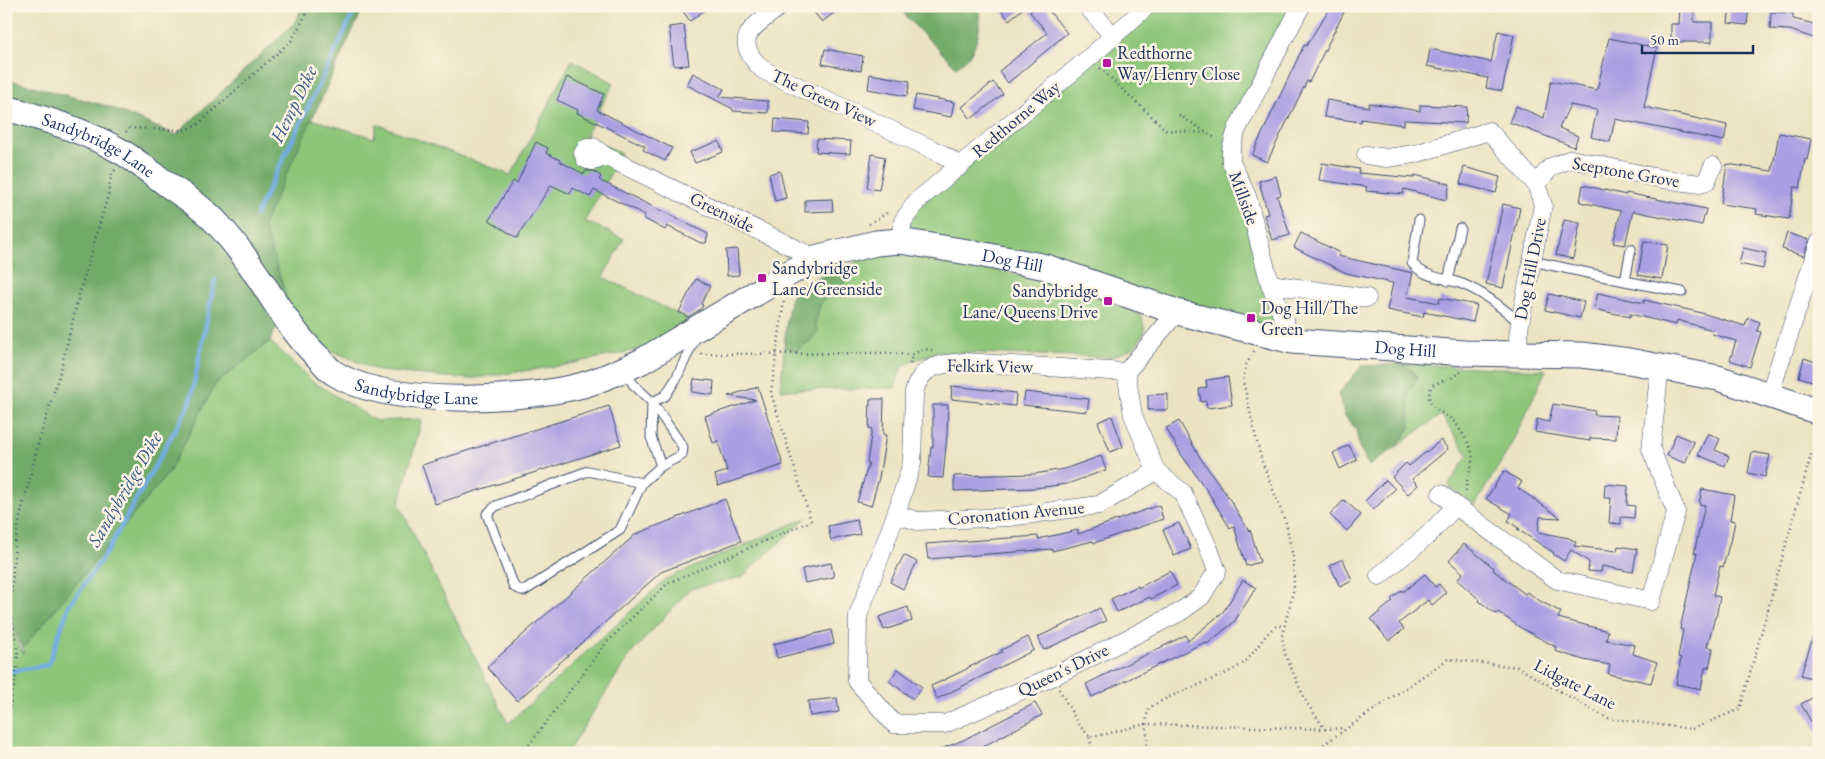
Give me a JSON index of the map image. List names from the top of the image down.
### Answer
{
  "streets": {
    "street": [
      "The Green View",
      "Redthorne Way",
      "Sandybridge Lane",
      "Sceptone Grove",
      "Millside",
      "Greenside",
      "Dog Hill",
      "Dog Hill Drive",
      "Felkirk View",
      "Coronation Avenue",
      "Queen's Drive"
    ],
    "path": ["Lidgate Lane"]
  },
  "crossings": [
    ["The Green View", "Redthorne Way"],
    ["Redthorne Way", "Sandybridge Lane"],
    ["Redthorne Way", "Dog Hill"],
    ["Sandybridge Lane", "Greenside"],
    ["Sandybridge Lane", "Dog Hill"],
    ["Sceptone Grove", "Dog Hill Drive"],
    ["Millside", "Dog Hill"],
    ["Dog Hill", "Dog Hill Drive"],
    ["Felkirk View", "Coronation Avenue"],
    ["Felkirk View", "Queen's Drive"],
    ["Coronation Avenue", "Queen's Drive"]
  ],
  "water": ["Hemp Dike", "Sandybridge Dike"],
  "places": {
    "transit": [
      "Redthorne Way/Henry Close",
      "Sandybridge Lane/Greenside",
      "Sandybridge Lane/Queens Drive",
      "Dog Hill/The Green"
    ]
  },
  "scale_bar": "50 m"
}
